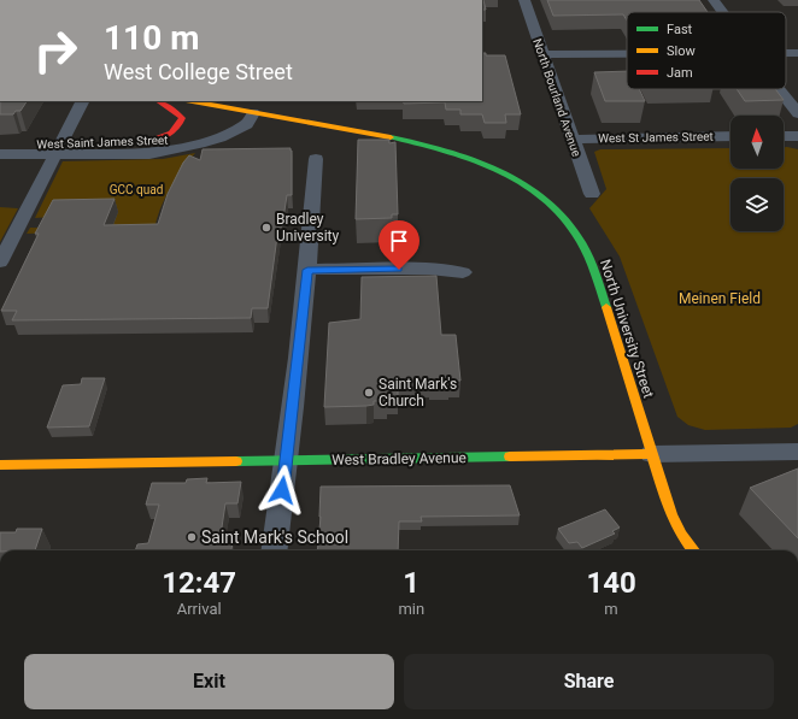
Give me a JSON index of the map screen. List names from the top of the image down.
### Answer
{
  "streets": {
    "main road": ["North University Street", "West Bradley Avenue"],
    "street": ["North Bourland Avenue", "West St James Street", "West Saint James Street"]
  },
  "crossings": [
    ["North Bourland Avenue", "West St James Street"],
    ["West Saint James Street", "North University Street"],
    ["North University Street", "West Bradley Avenue"]
  ],
  "parks": ["GCC quad", "Meinen Field"],
  "places": ["Bradley University", "Saint Mark's Church", "Saint Mark's School"],
  "legend": ["Fast", "Slow", "Jam"],
  "north": "top",
  "page": {
    "turn": ["110 m", "West College Street"],
    "eta": [
      "12:47",
      "Arrival",
      "1",
      "min",
      "140",
      "m"
    ],
    "buttons": ["Exit", "Share"]
  }
}
